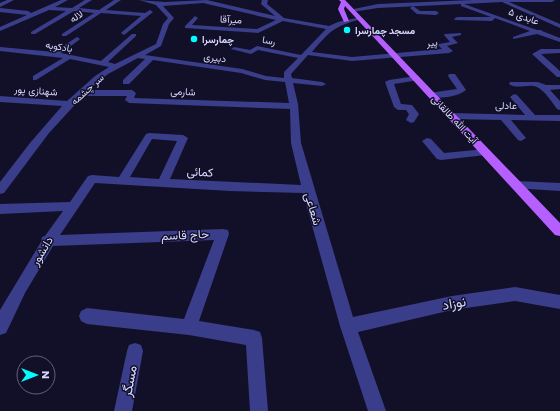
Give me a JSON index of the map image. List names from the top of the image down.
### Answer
{
  "streets": {
    "main road": ["آیت الله طالقانی"],
    "street": [
      "لاله",
      "عابدی ۵",
      "میرآقا",
      "رسا",
      "پیر",
      "بادکوبه",
      "دبیری",
      "سر چشمه",
      "شهنازی پور",
      "شارمی",
      "عادلی",
      "کمائی",
      "شعاعی",
      "حاج قاسم",
      "دانشور",
      "نوزاد",
      "مسگر"
    ]
  },
  "crossings": [
    ["رسا", "پیر"],
    ["رسا", "آیت الله طالقانی"],
    ["پیر", "آیت الله طالقانی"],
    ["بادکوبه", "سر چشمه"],
    ["دبیری", "سر چشمه"],
    ["دبیری", "شعاعی"],
    ["سر چشمه", "شهنازی پور"],
    ["سر چشمه", "شارمی"],
    ["شارمی", "شعاعی"],
    ["عادلی", "آیت الله طالقانی"],
    ["کمائی", "شعاعی"],
    ["کمائی", "دانشور"],
    ["شعاعی", "نوزاد"],
    ["حاج قاسم", "دانشور"]
  ],
  "places": ["مسجد چمارسرا", "چمارسرا"],
  "north": "right"
}
